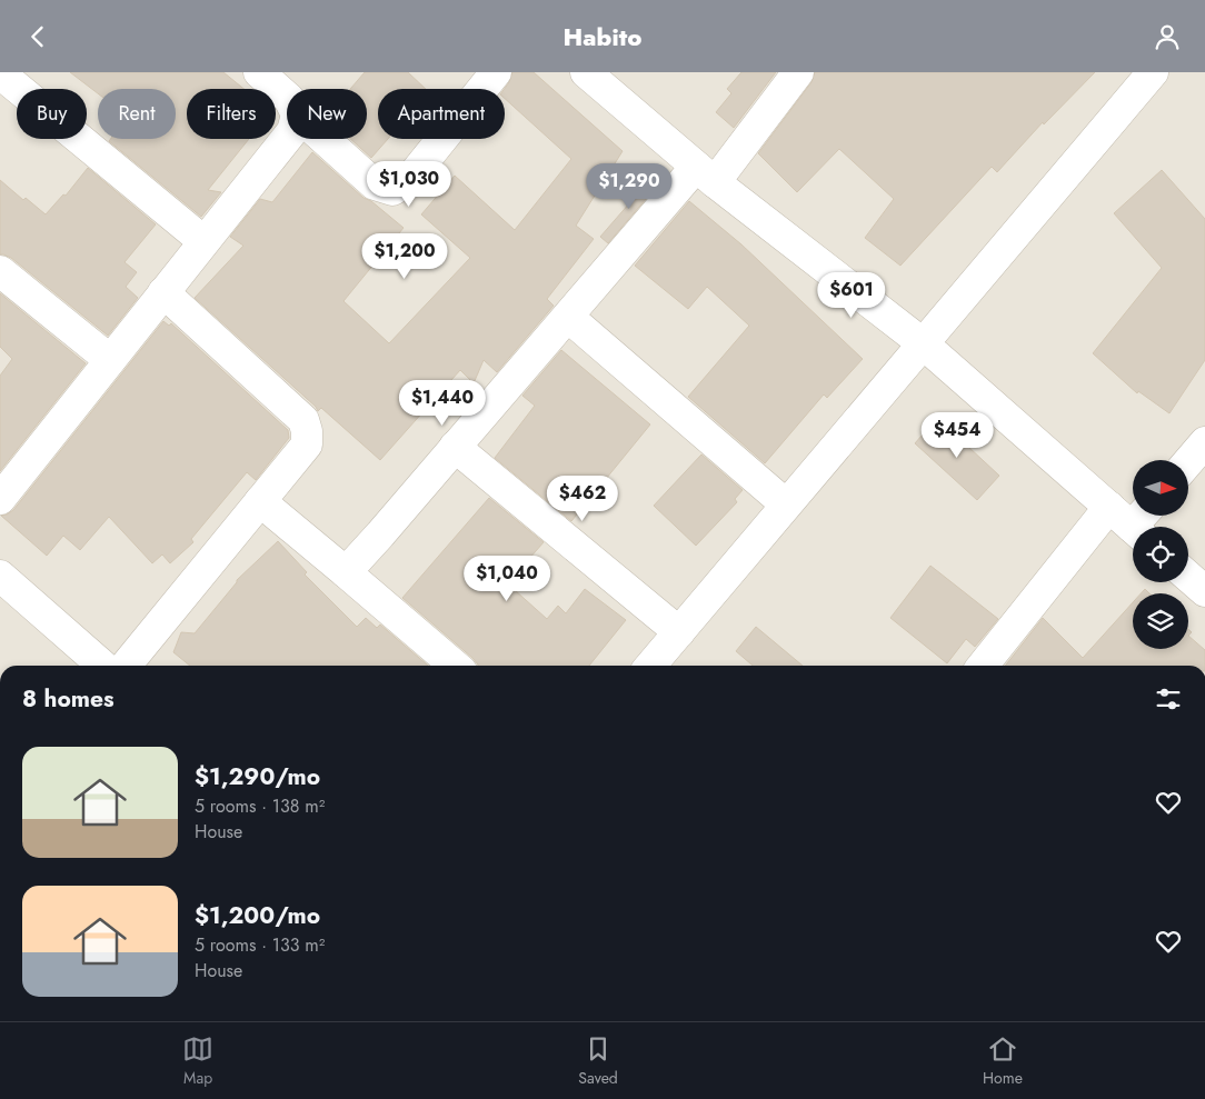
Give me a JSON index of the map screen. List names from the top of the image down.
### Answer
{
  "north": "right",
  "page": {
    "header": "Habito",
    "chip": [
      "Buy",
      "Rent",
      "Filters",
      "New",
      "Apartment"
    ],
    "price": [
      "$1,030",
      "$1,290",
      "$1,200",
      "$601",
      "$1,440",
      "$454",
      "$462",
      "$1,040"
    ],
    "heading": "8 homes",
    "list": [
      {
        "name": "$1,290/mo",
        "note": "5 rooms · 138 m² · House"
      },
      {
        "name": "$1,200/mo",
        "note": "5 rooms · 133 m² · House"
      }
    ],
    "tabs": ["Map", "Saved", "Home"]
  }
}
